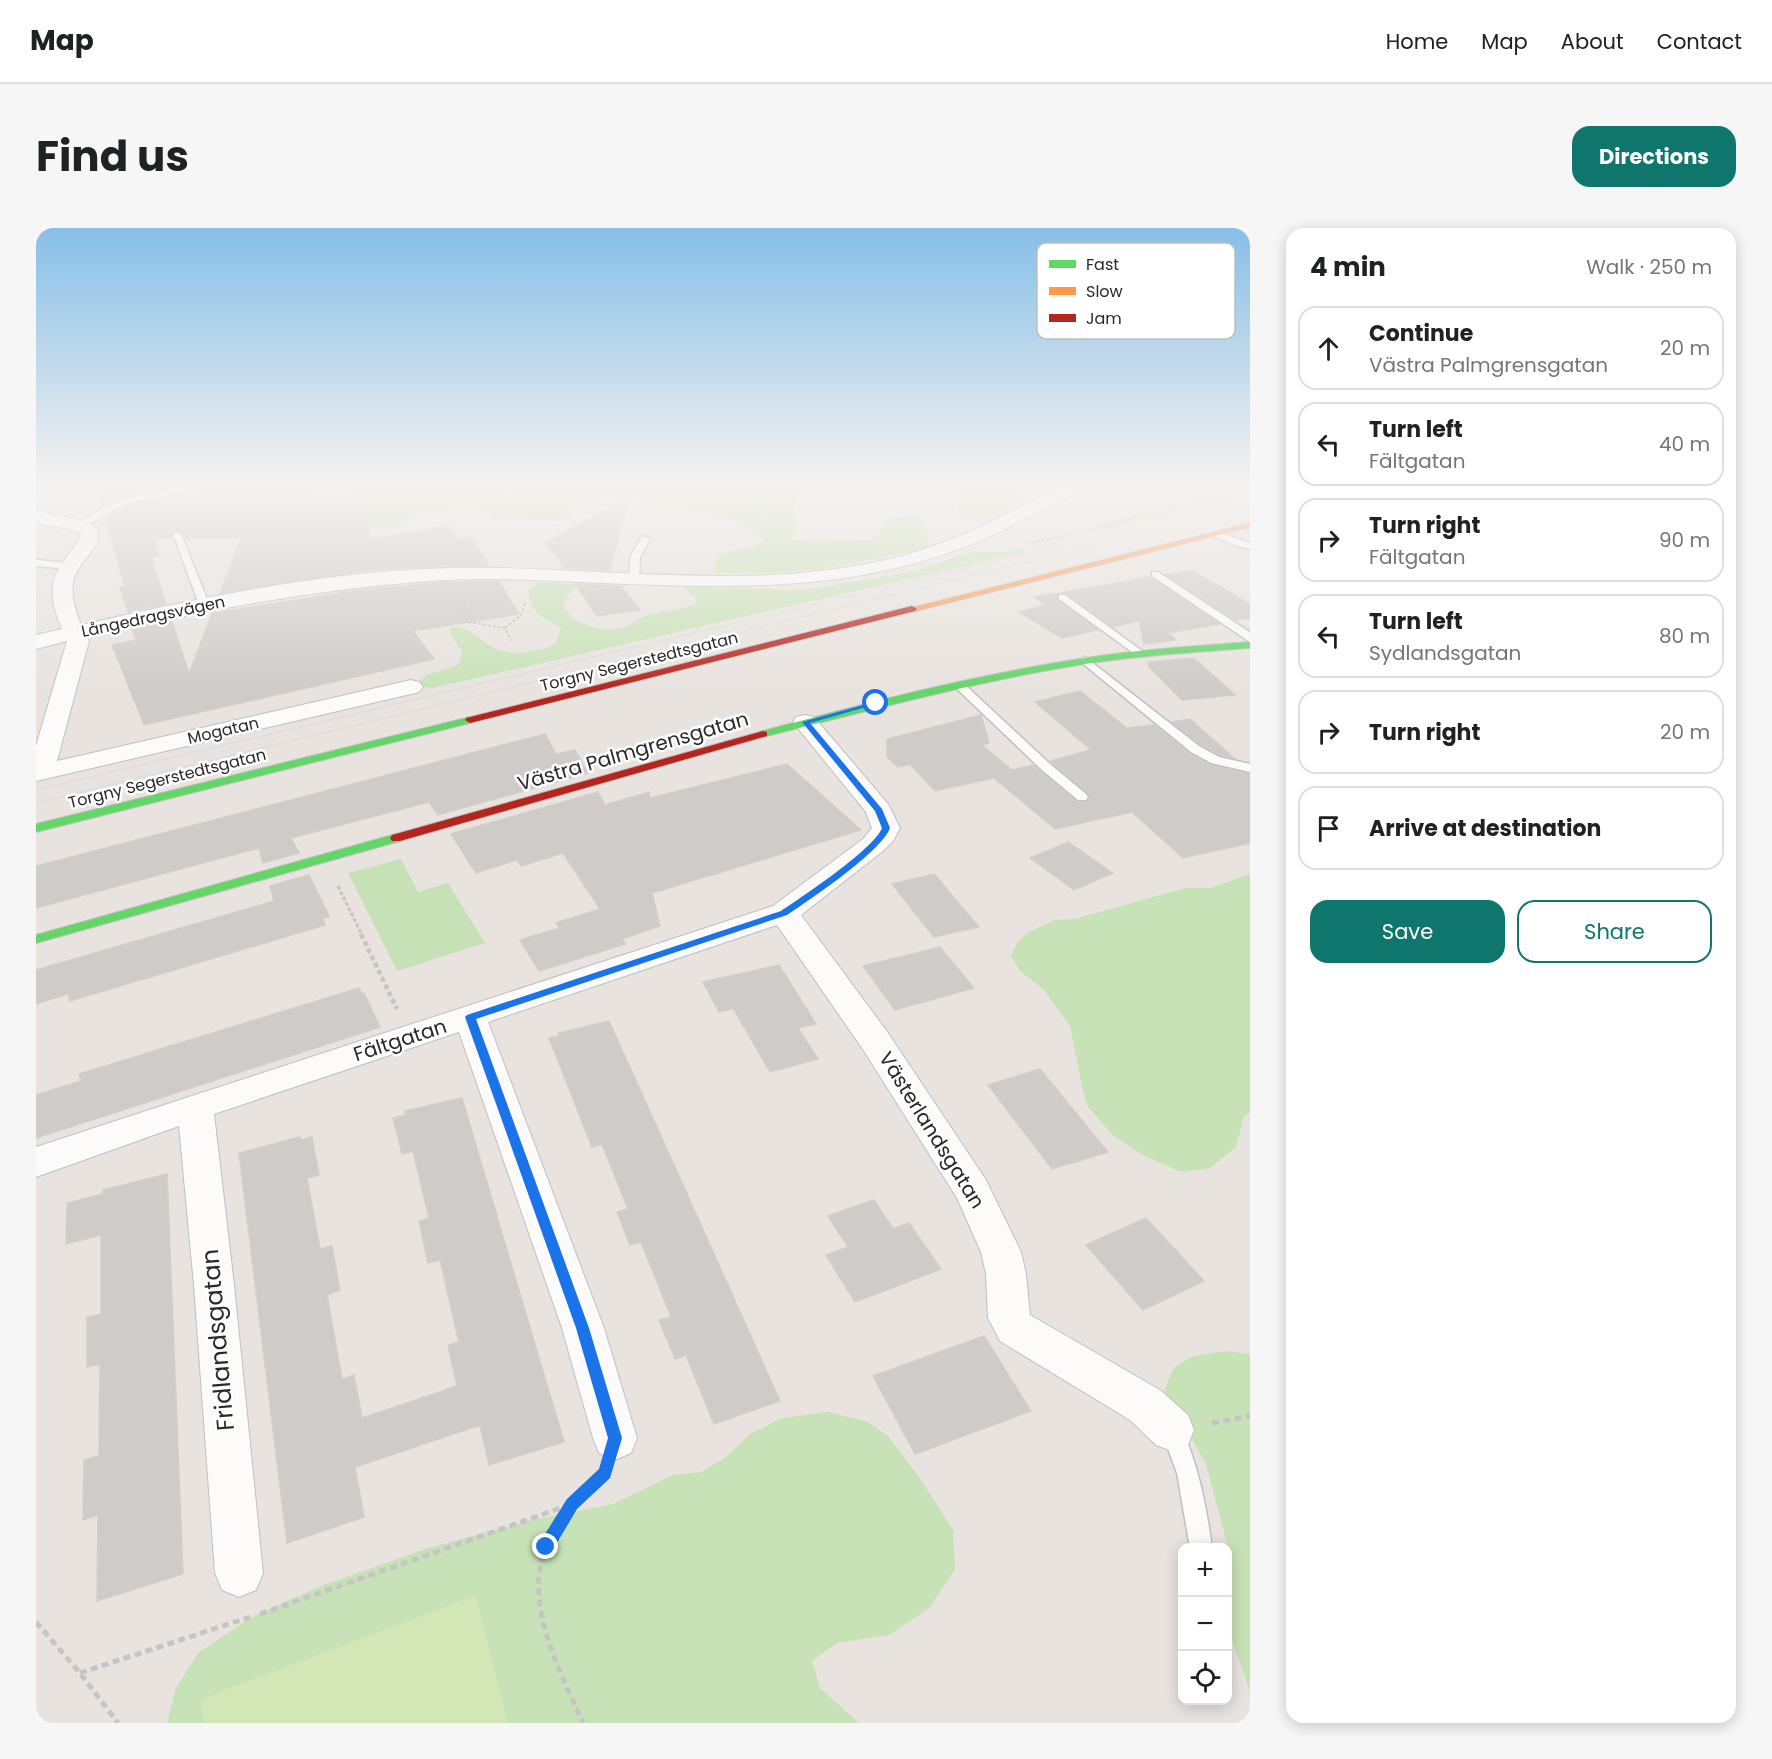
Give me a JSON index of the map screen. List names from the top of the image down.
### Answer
{
  "streets": {
    "street": [
      "Långedragsvägen",
      "Torgny Segerstedtsgatan",
      "Mogatan",
      "Västra Palmgrensgatan",
      "Fältgatan",
      "Västerlandsgatan",
      "Fridlandsgatan"
    ]
  },
  "crossings": [
    ["Västra Palmgrensgatan", "Fältgatan"],
    ["Fältgatan", "Västerlandsgatan"],
    ["Fältgatan", "Fridlandsgatan"]
  ],
  "legend": ["Fast", "Slow", "Jam"],
  "page": {
    "header": "Map",
    "nav": [
      "Home",
      "Map",
      "About",
      "Contact"
    ],
    "title": "Find us",
    "buttons": [
      "Directions",
      ["Save", "Share"]
    ],
    "heading": ["4 min", "Walk · 250 m"],
    "list": [
      ["Continue", "Västra Palmgrensgatan", "20 m"],
      ["Turn left", "Fältgatan", "40 m"],
      ["Turn right", "Fältgatan", "90 m"],
      ["Turn left", "Sydlandsgatan", "80 m"],
      ["Turn right", "20 m"],
      "Arrive at destination"
    ],
    "map_buttons": ["+", "−"]
  }
}
